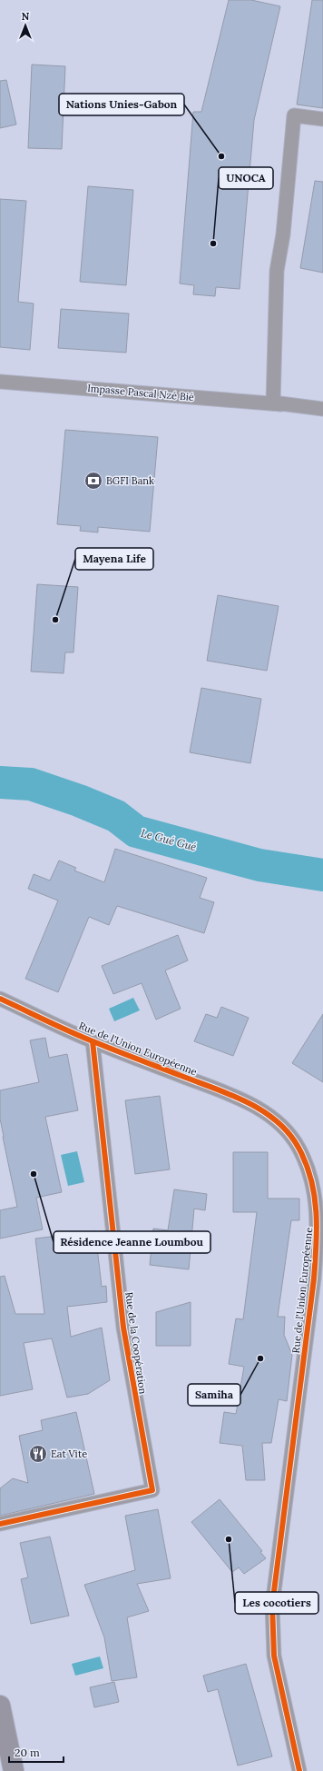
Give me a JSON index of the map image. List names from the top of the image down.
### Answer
{
  "streets": {
    "street": ["Impasse Pascal Nzé Bié", "Rue de l'Union Européenne", "Rue de la Coopération"]
  },
  "crossings": [
    ["Rue de l'Union Européenne", "Rue de la Coopération"]
  ],
  "water": ["Le Gué Gué"],
  "places": {
    "other": [
      "Nations Unies-Gabon",
      "UNOCA",
      "Mayena Life",
      "Résidence Jeanne Loumbou",
      "Samiha",
      "Les cocotiers"
    ],
    "bank": ["BGFI Bank"],
    "restaurant": ["Eat Vite"]
  },
  "scale_bar": "20 m",
  "north": "top"
}
